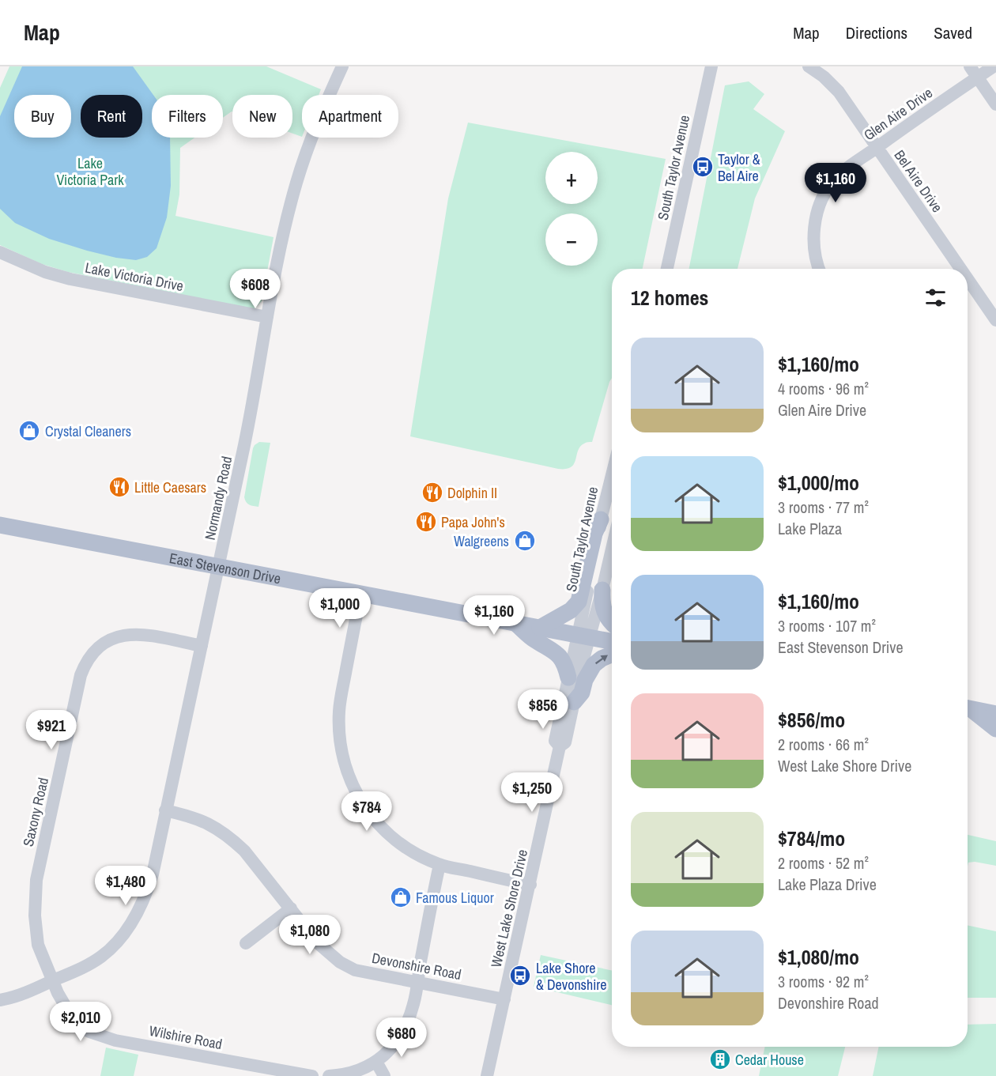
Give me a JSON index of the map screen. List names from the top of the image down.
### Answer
{
  "streets": {
    "main road": ["East Stevenson Drive"],
    "street": [
      "Glen Aire Drive",
      "South Taylor Avenue",
      "Bel Aire Drive",
      "Lake Victoria Drive",
      "Normandy Road",
      "Saxony Road",
      "West Lake Shore Drive",
      "Devonshire Road",
      "Wilshire Road"
    ]
  },
  "crossings": [
    ["Glen Aire Drive", "Bel Aire Drive"],
    ["South Taylor Avenue", "East Stevenson Drive"],
    ["South Taylor Avenue", "West Lake Shore Drive"],
    ["Lake Victoria Drive", "Normandy Road"],
    ["Normandy Road", "East Stevenson Drive"],
    ["Normandy Road", "Saxony Road"],
    ["Normandy Road", "Devonshire Road"],
    ["Normandy Road", "Wilshire Road"],
    ["East Stevenson Drive", "West Lake Shore Drive"],
    ["Saxony Road", "Wilshire Road"],
    ["West Lake Shore Drive", "Devonshire Road"]
  ],
  "parks": ["Lake Victoria Park"],
  "places": {
    "bus stop": ["Taylor & Bel Aire", "Lake Shore & Devonshire"],
    "shop": ["Crystal Cleaners", "Walgreens", "Famous Liquor"],
    "restaurant": ["Little Caesars", "Dolphin II", "Papa John's"],
    "building": ["Cedar House"]
  },
  "page": {
    "header": "Map",
    "nav": ["Map", "Directions", "Saved"],
    "chip": [
      "Buy",
      "Rent",
      "Filters",
      "New",
      "Apartment"
    ],
    "map_buttons": ["+", "−"],
    "price": [
      "$1,160",
      "$608",
      "$1,000",
      "$1,160",
      "$856",
      "$921",
      "$1,250",
      "$784",
      "$1,480",
      "$1,080",
      "$2,010",
      "$680"
    ],
    "heading": "12 homes",
    "list": [
      {
        "name": "$1,160/mo",
        "note": "4 rooms · 96 m² · Glen Aire Drive"
      },
      {
        "name": "$1,000/mo",
        "note": "3 rooms · 77 m² · Lake Plaza"
      },
      {
        "name": "$1,160/mo",
        "note": "3 rooms · 107 m² · East Stevenson Drive"
      },
      {
        "name": "$856/mo",
        "note": "2 rooms · 66 m² · West Lake Shore Drive"
      },
      {
        "name": "$784/mo",
        "note": "2 rooms · 52 m² · Lake Plaza Drive"
      },
      {
        "name": "$1,080/mo",
        "note": "3 rooms · 92 m² · Devonshire Road"
      }
    ]
  }
}
